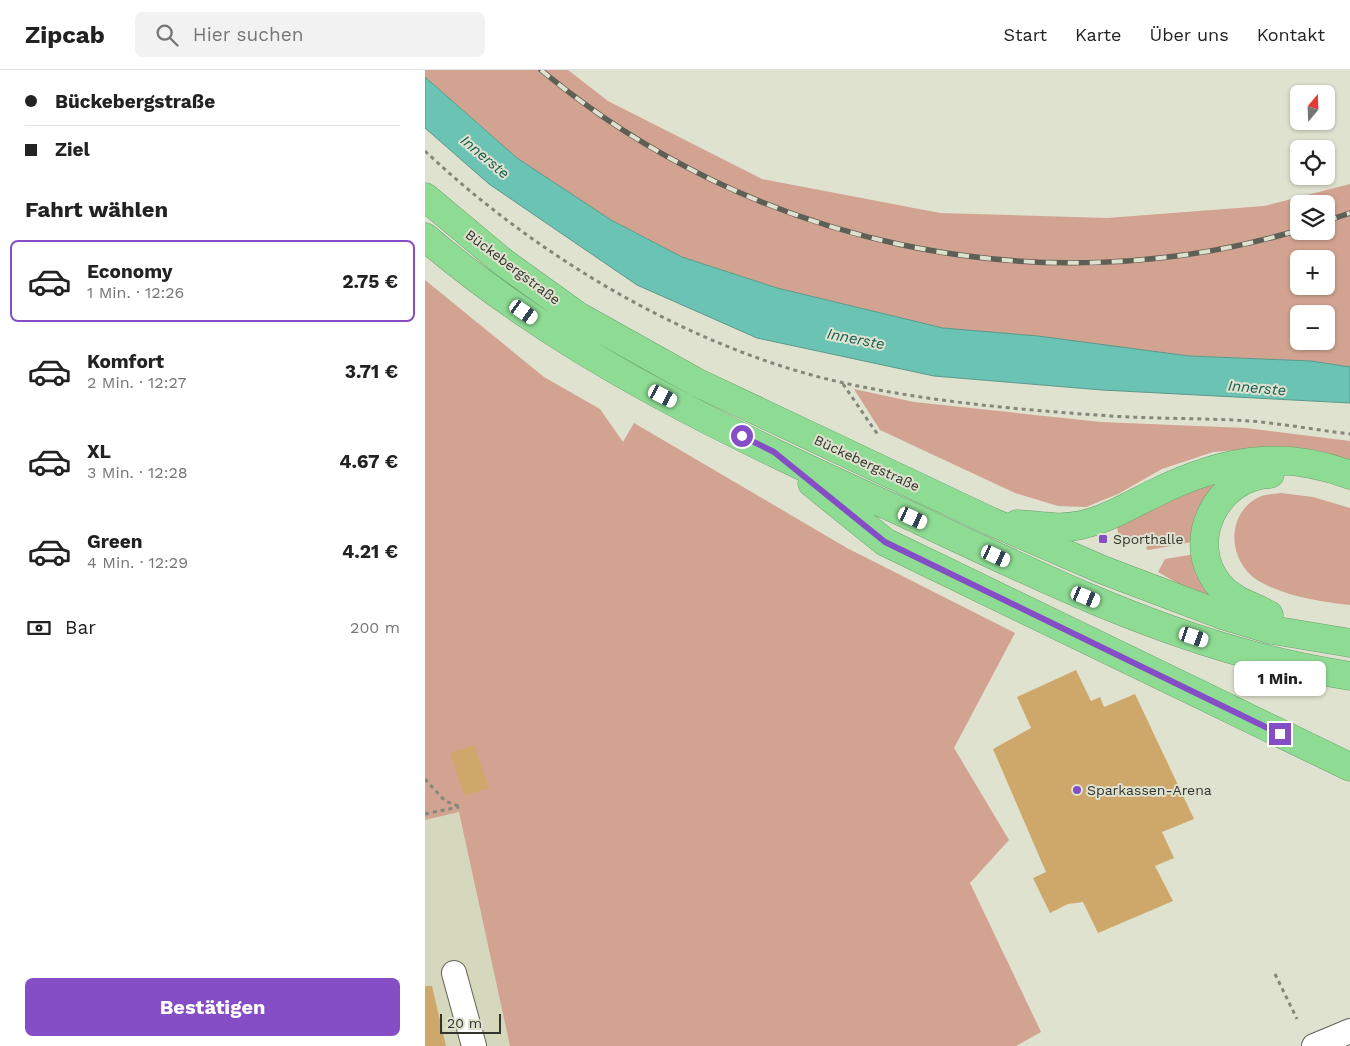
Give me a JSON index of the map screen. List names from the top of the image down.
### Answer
{
  "streets": {
    "highway": ["Bückebergstraße"]
  },
  "water": ["Innerste"],
  "places": {
    "transit": ["Sporthalle"],
    "other": ["Sparkassen-Arena"]
  },
  "scale_bar": "20 m",
  "north": "top",
  "page": {
    "header": "Zipcab",
    "search": "Hier suchen",
    "nav": [
      "Start",
      "Karte",
      "Über uns",
      "Kontakt"
    ],
    "banner": ["Bückebergstraße", "Ziel"],
    "map_buttons": ["+", "−"],
    "heading": "Fahrt wählen",
    "list": [
      {
        "name": "Economy",
        "note": "1 Min. · 12:26",
        "value": "2.75 €"
      },
      {
        "name": "Komfort",
        "note": "2 Min. · 12:27",
        "value": "3.71 €"
      },
      {
        "name": "XL",
        "note": "3 Min. · 12:28",
        "value": "4.67 €"
      },
      {
        "name": "Green",
        "note": "4 Min. · 12:29",
        "value": "4.21 €"
      }
    ],
    "pay": ["Bar", "200 m"],
    "bubble": "1 Min.",
    "buttons": "Bestätigen",
    "scale": "20 m"
  }
}
